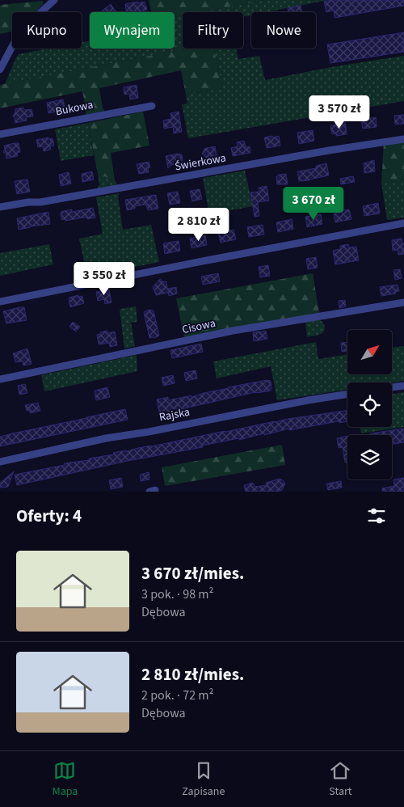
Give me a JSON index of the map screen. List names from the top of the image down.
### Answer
{
  "streets": {
    "street": [
      "Bukowa",
      "Świerkowa",
      "Cisowa",
      "Rajska"
    ]
  },
  "north": "top right",
  "page": {
    "chip": [
      "Kupno",
      "Wynajem",
      "Filtry",
      "Nowe"
    ],
    "price": [
      "3 570 zł",
      "3 670 zł",
      "2 810 zł",
      "3 550 zł"
    ],
    "heading": "Oferty: 4",
    "list": [
      {
        "name": "3 670 zł/mies.",
        "note": "3 pok. · 98 m² · Dębowa"
      },
      {
        "name": "2 810 zł/mies.",
        "note": "2 pok. · 72 m² · Dębowa"
      }
    ],
    "tabs": ["Mapa", "Zapisane", "Start"]
  }
}
